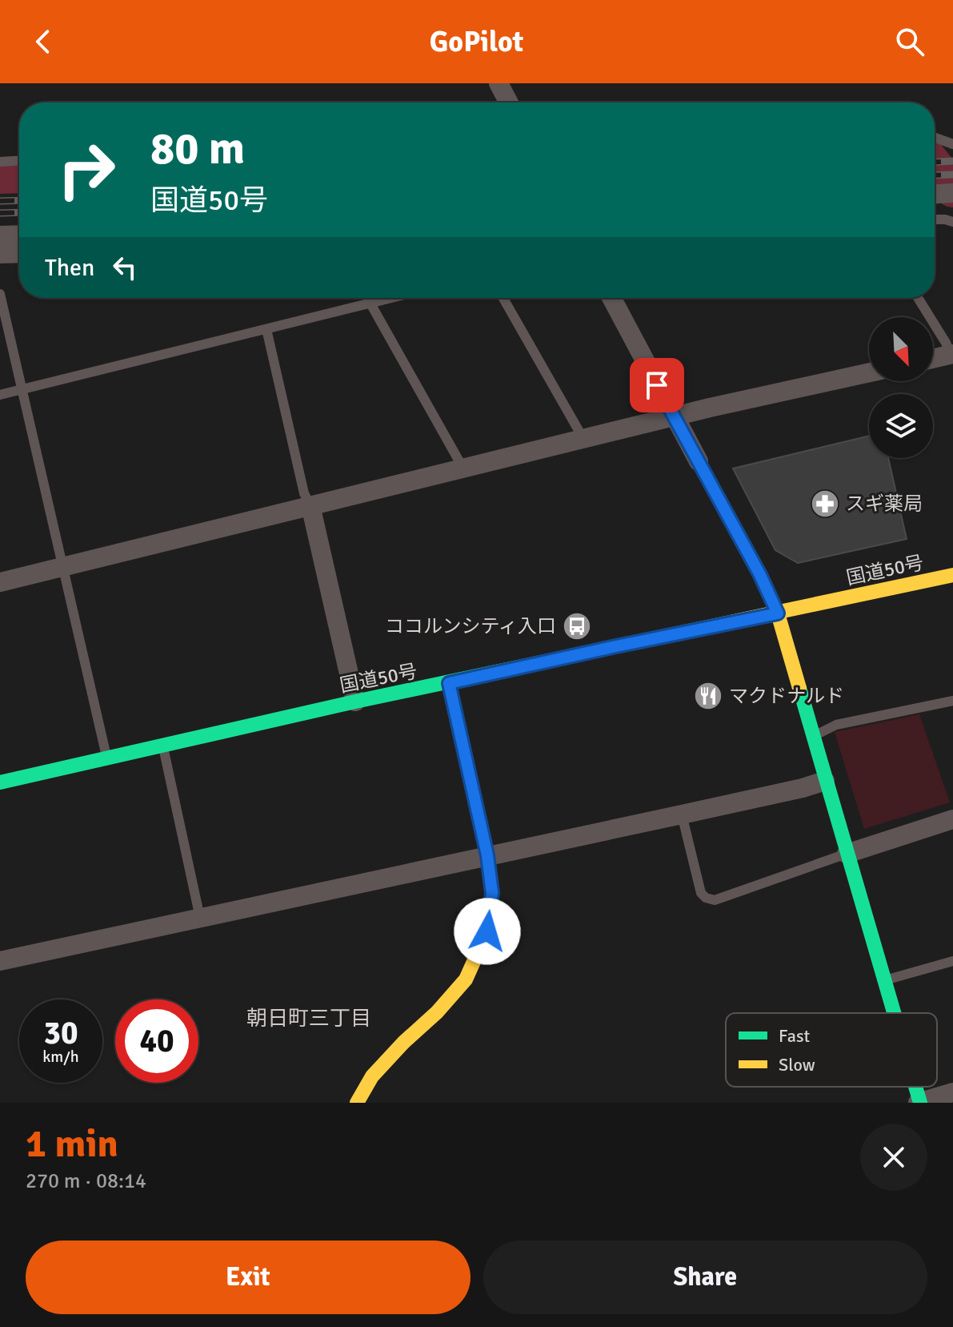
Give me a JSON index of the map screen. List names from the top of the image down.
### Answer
{
  "streets": {
    "main road": ["国道50号"]
  },
  "districts": ["朝日町三丁目"],
  "places": {
    "pharmacy": ["スギ薬局"],
    "bus stop": ["ココルンシティ入口"],
    "restaurant": ["マクドナルド"]
  },
  "legend": ["Fast", "Slow"],
  "north": "bottom right",
  "page": {
    "header": "GoPilot",
    "turn": ["80 m", "国道50号"],
    "then": "Then",
    "speed": "30 km/h",
    "limit": "40",
    "heading": ["1 min", "270 m · 08:14"],
    "buttons": ["Exit", "Share"]
  }
}
